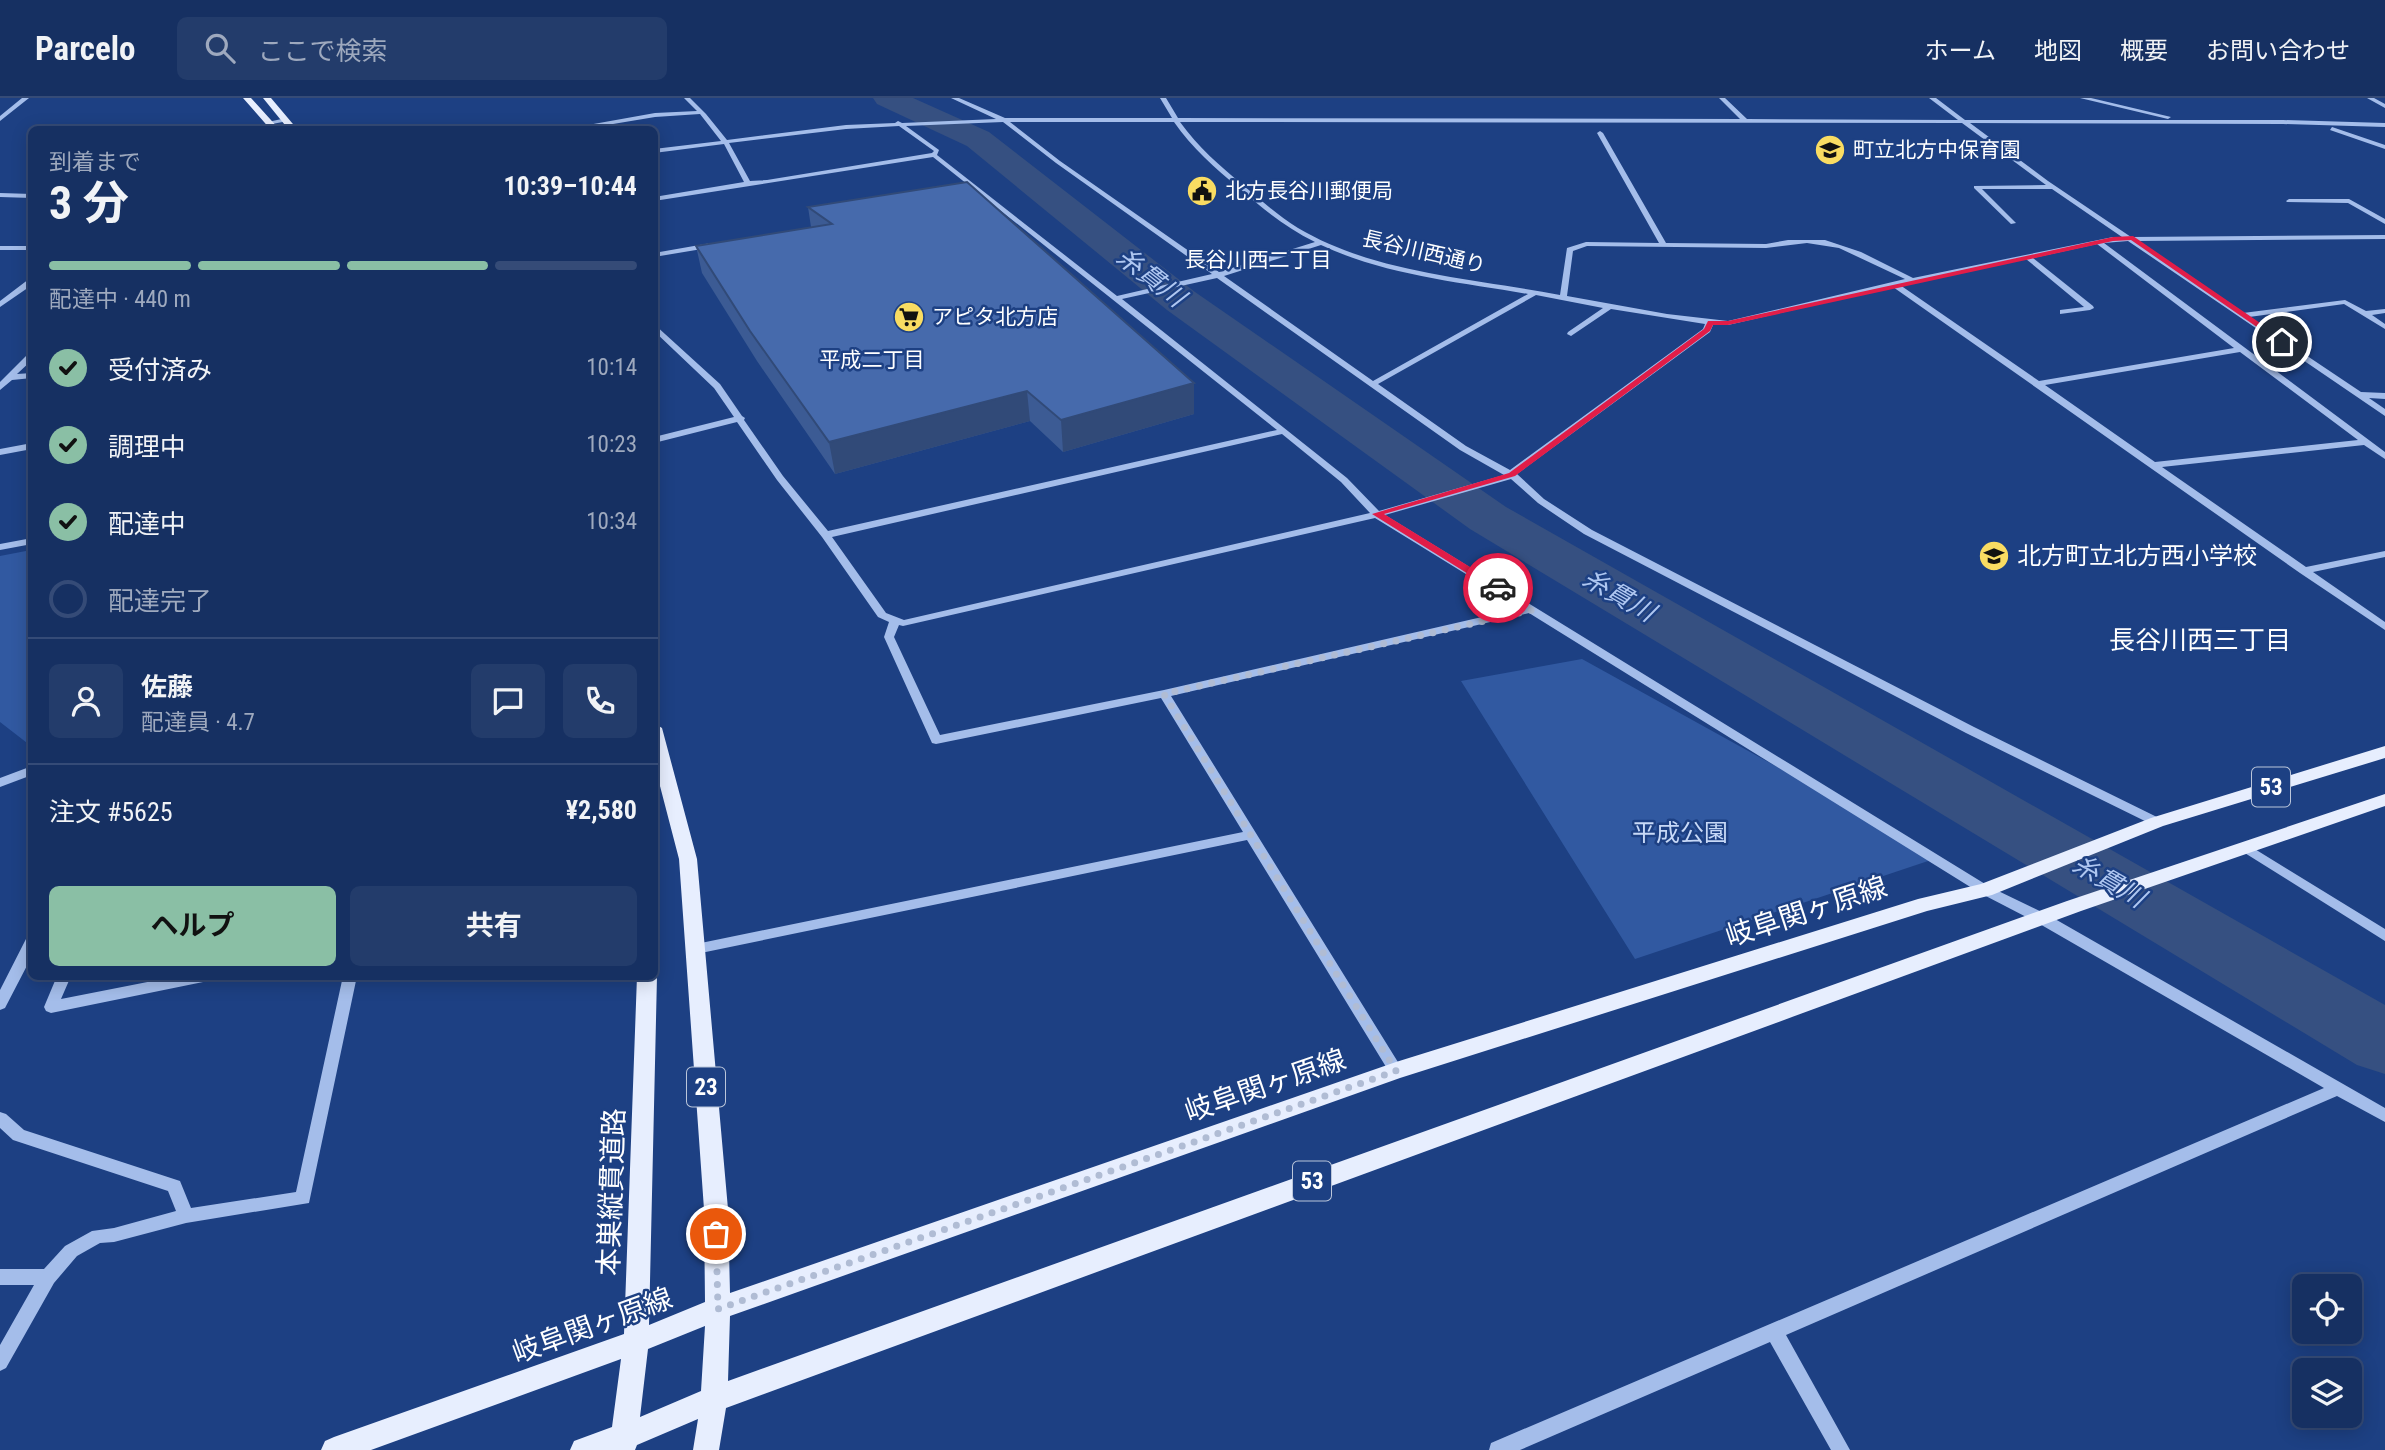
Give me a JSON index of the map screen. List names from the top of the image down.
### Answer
{
  "streets": {
    "main road": [
      "53",
      "岐阜関ヶ原線",
      "23",
      "本巣縦貫道路"
    ],
    "street": ["長谷川西通り"]
  },
  "crossings": [
    ["53", "23"],
    ["53", "本巣縦貫道路"],
    ["岐阜関ヶ原線", "23"],
    ["岐阜関ヶ原線", "本巣縦貫道路"]
  ],
  "districts": ["長谷川西二丁目", "平成二丁目", "長谷川西三丁目"],
  "water": ["糸貫川"],
  "parks": ["平成公園"],
  "places": {
    "school or university": ["町立北方中保育園", "北方町立北方西小学校"],
    "public building": ["北方長谷川郵便局"],
    "supermarket": ["アピタ北方店"]
  },
  "page": {
    "header": "Parcelo",
    "search": "ここで検索",
    "nav": [
      "ホーム",
      "地図",
      "概要",
      "お問い合わせ"
    ],
    "heading": ["3 分", "到着まで", "10:39–10:44"],
    "panel": [
      "佐藤",
      "配達員 · 4.7",
      "注文 #5625",
      "¥2,580"
    ],
    "bar": "配達中 · 440 m",
    "list": [
      ["受付済み", "10:14"],
      ["調理中", "10:23"],
      ["配達中", "10:34"],
      "配達完了"
    ],
    "buttons": ["ヘルプ", "共有"]
  }
}
